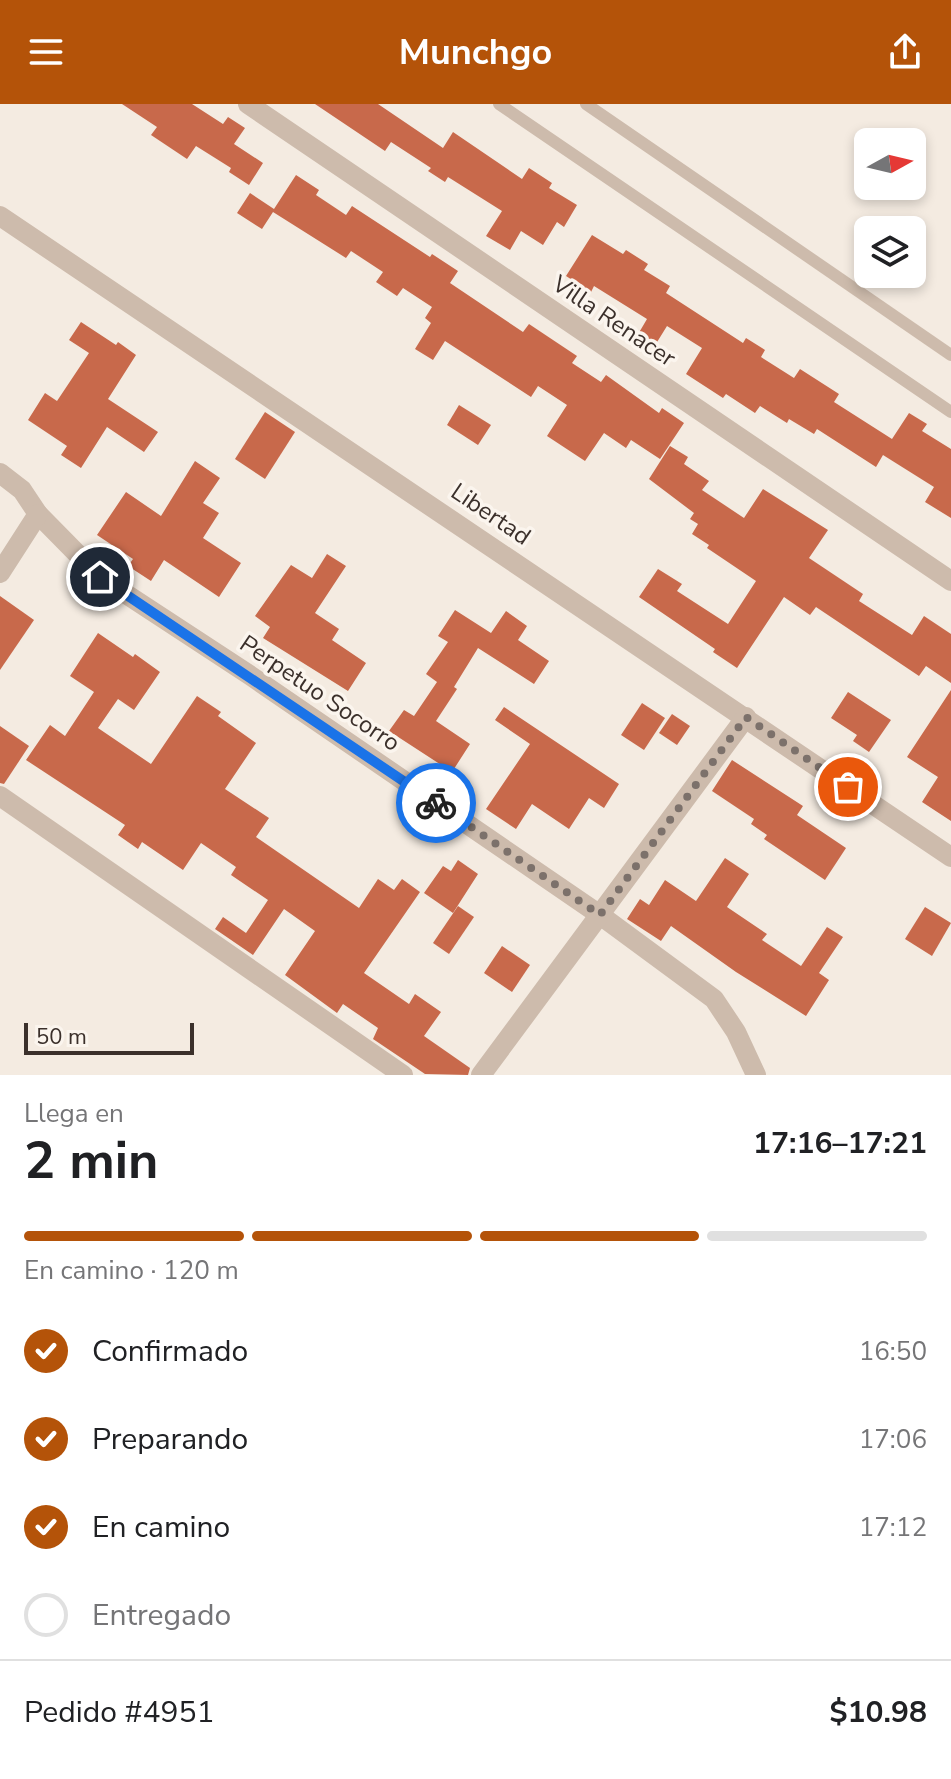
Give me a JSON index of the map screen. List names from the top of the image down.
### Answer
{
  "streets": {
    "street": ["Villa Renacer", "Libertad", "Perpetuo Socorro"]
  },
  "scale_bar": "50 m",
  "north": "right",
  "page": {
    "header": "Munchgo",
    "scale": "50 m",
    "heading": ["2 min", "Llega en", "17:16–17:21"],
    "panel": ["Pedido #4951", "$10.98"],
    "bar": "En camino · 120 m",
    "list": [
      ["Confirmado", "16:50"],
      ["Preparando", "17:06"],
      ["En camino", "17:12"],
      "Entregado"
    ]
  }
}
